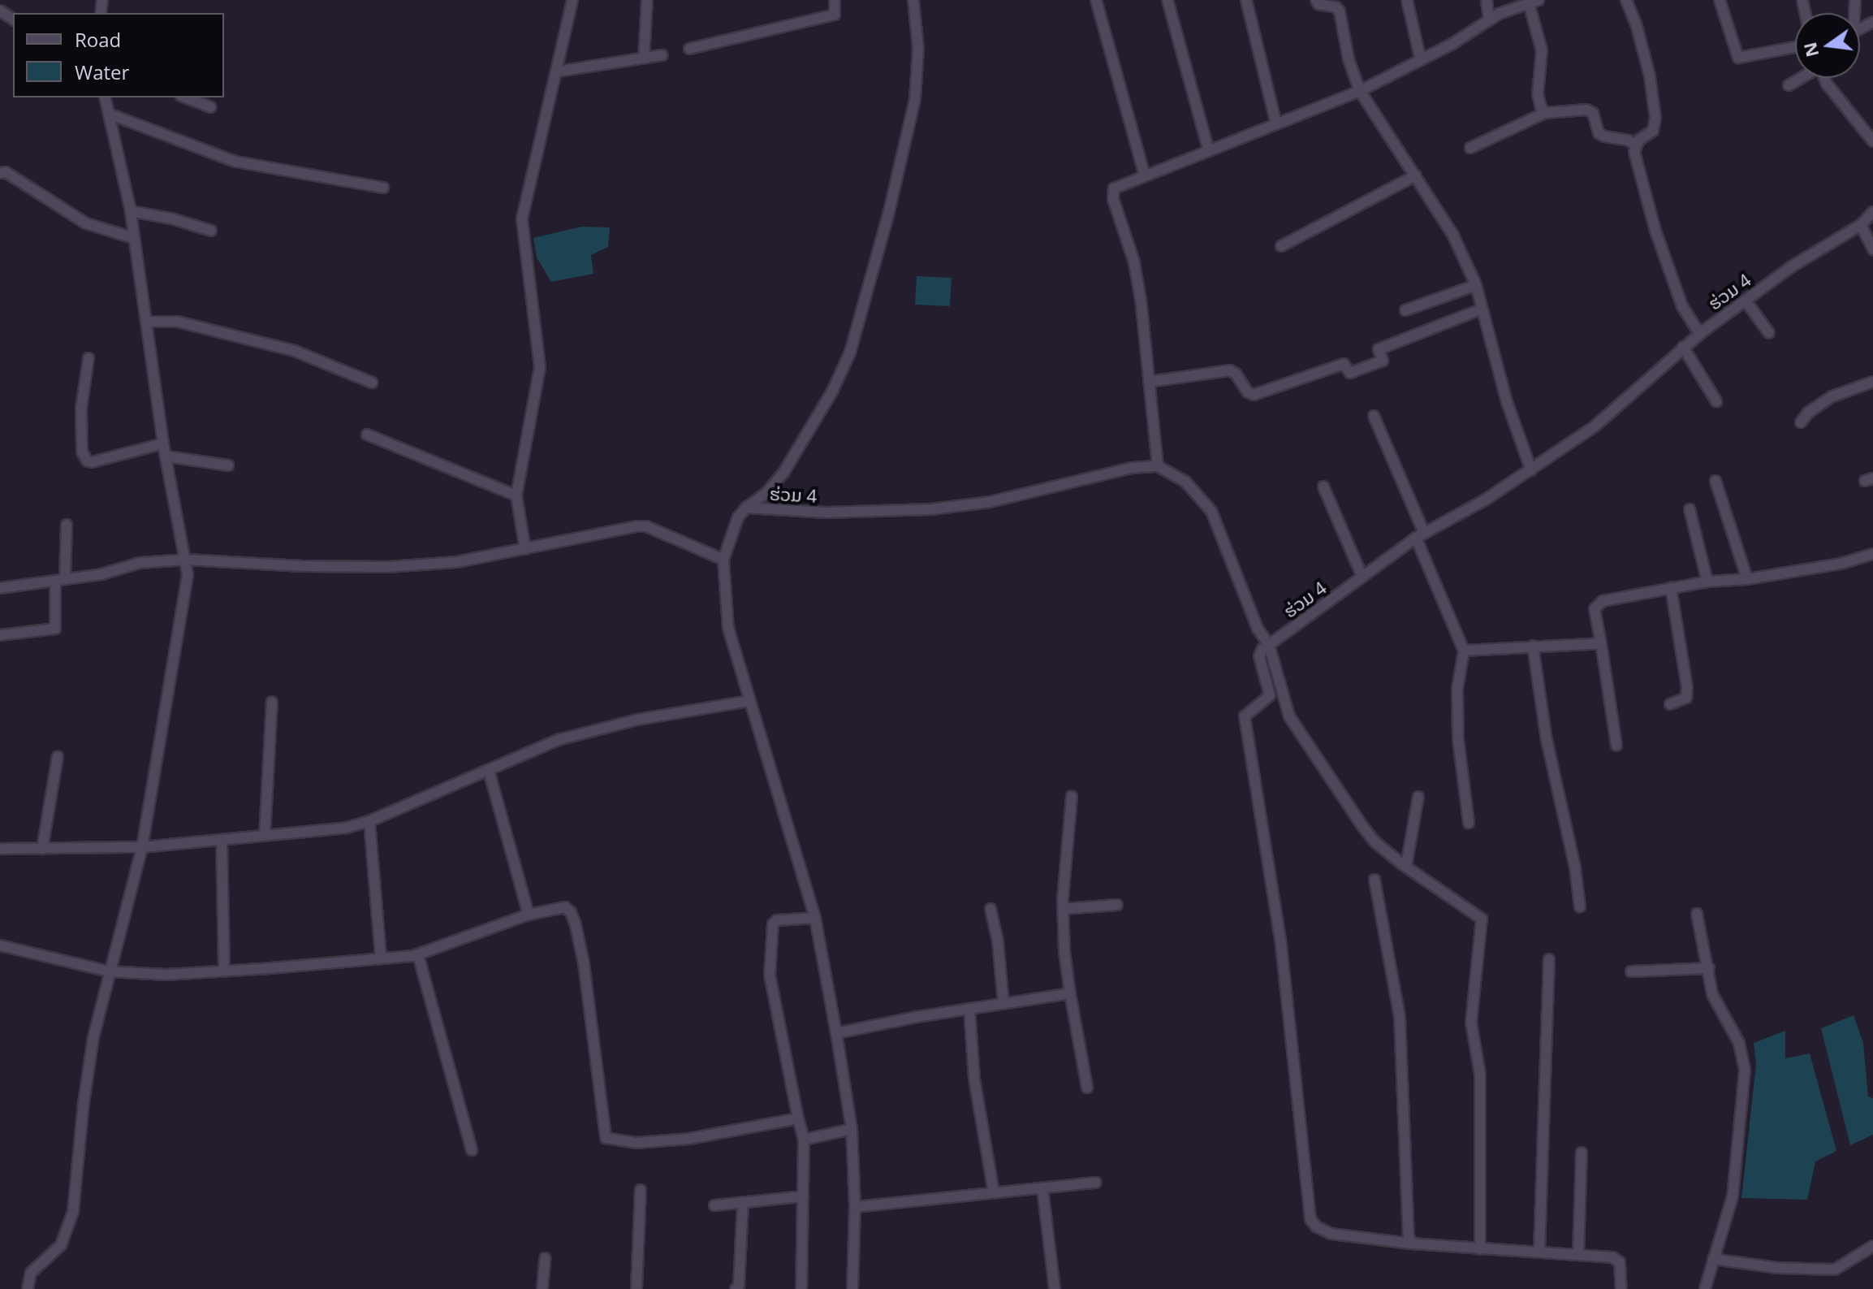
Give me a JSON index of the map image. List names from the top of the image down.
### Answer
{
  "streets": {
    "street": ["ຮ່ວມ 4"]
  },
  "legend": ["Road", "Water"],
  "north": "left"
}
